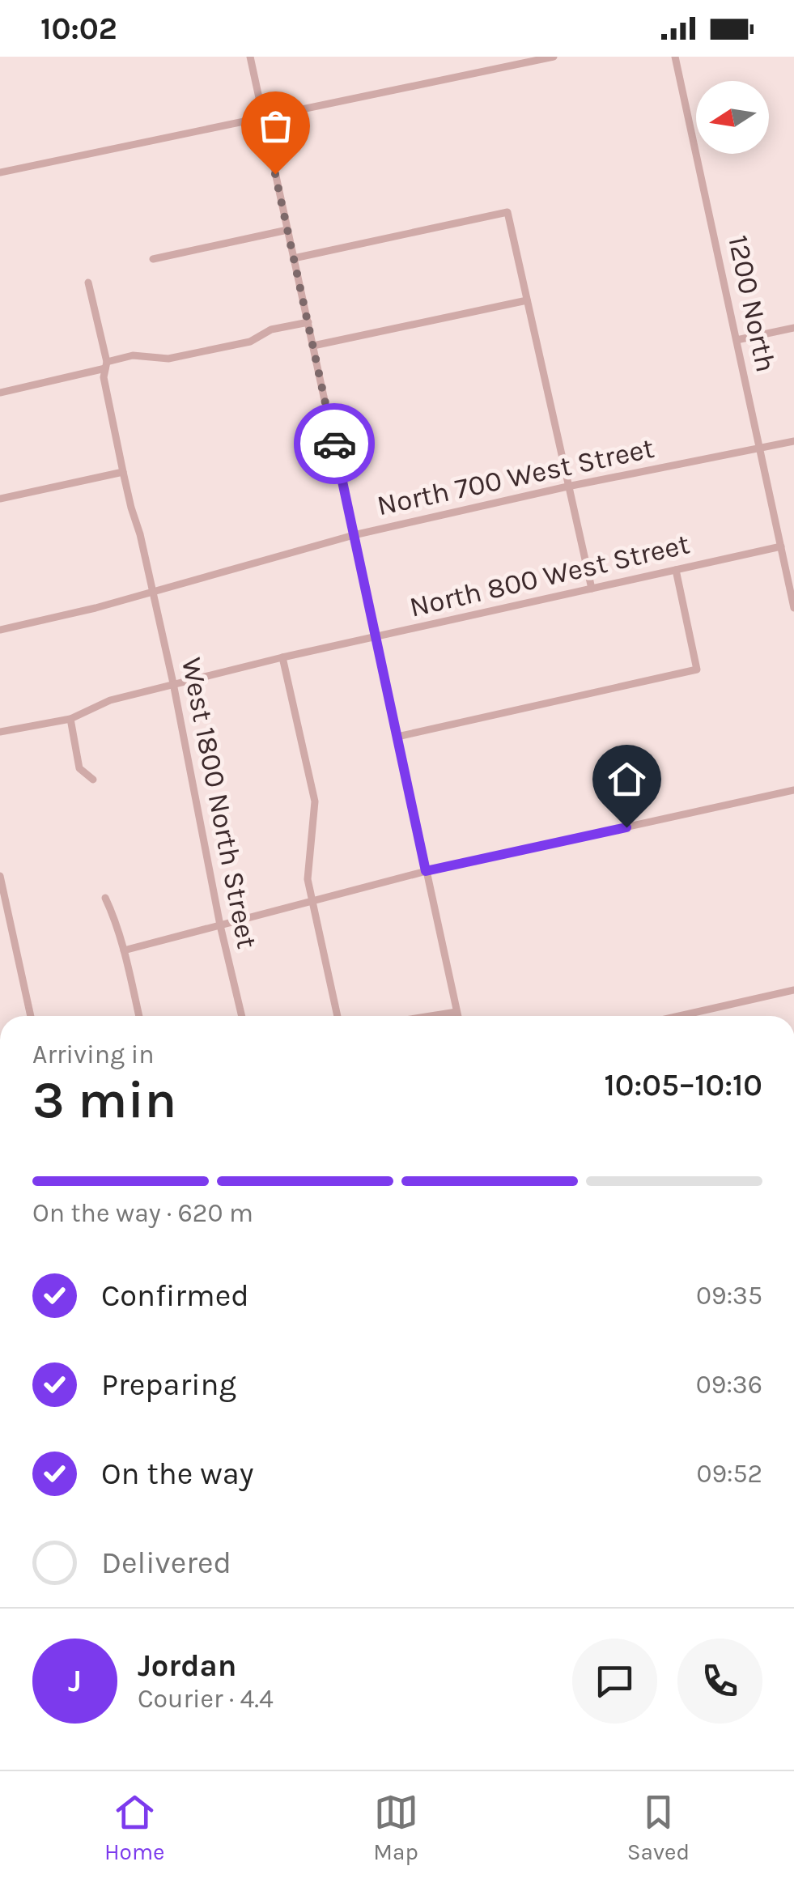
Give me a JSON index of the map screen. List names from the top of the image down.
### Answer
{
  "streets": {
    "street": [
      "1200 North",
      "North 700 West Street",
      "North 800 West Street",
      "West 1800 North Street"
    ]
  },
  "crossings": [
    ["1200 North", "North 700 West Street"],
    ["1200 North", "North 800 West Street"],
    ["North 700 West Street", "West 1800 North Street"],
    ["North 800 West Street", "West 1800 North Street"]
  ],
  "north": "left",
  "page": {
    "status": "10:02",
    "heading": ["3 min", "Arriving in", "10:05–10:10"],
    "panel": ["Jordan", "Courier · 4.4"],
    "bar": "On the way · 620 m",
    "list": [
      ["Confirmed", "09:35"],
      ["Preparing", "09:36"],
      ["On the way", "09:52"],
      "Delivered"
    ],
    "round": "J",
    "tabs": ["Home", "Map", "Saved"]
  }
}
